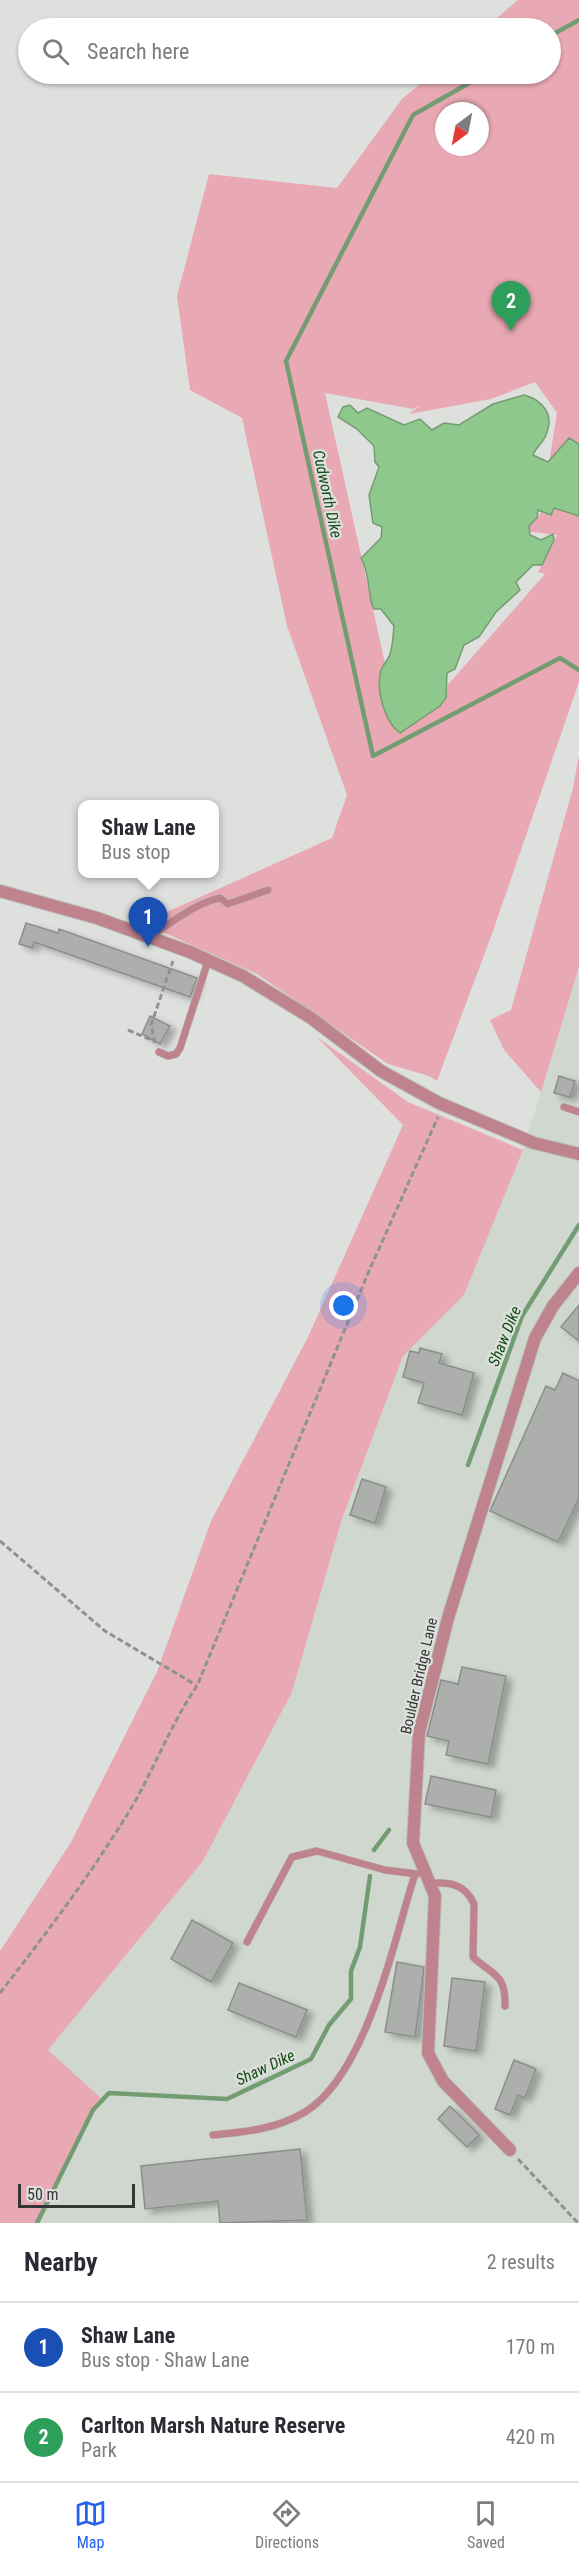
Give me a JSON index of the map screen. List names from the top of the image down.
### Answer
{
  "streets": {
    "street": ["Boulder Bridge Lane"]
  },
  "water": ["Cudworth Dike", "Shaw Dike"],
  "scale_bar": "50 m",
  "north": "bottom left",
  "page": {
    "search": "Search here",
    "pins": ["2", "1"],
    "popup": ["Shaw Lane", "Bus stop"],
    "scale": "50 m",
    "heading": ["Nearby", "2 results"],
    "list": [
      {
        "mark": "1",
        "name": "Shaw Lane",
        "note": "Bus stop · Shaw Lane",
        "value": "170 m"
      },
      {
        "mark": "2",
        "name": "Carlton Marsh Nature Reserve",
        "note": "Park",
        "value": "420 m"
      }
    ],
    "nav": ["Map", "Directions", "Saved"]
  }
}
